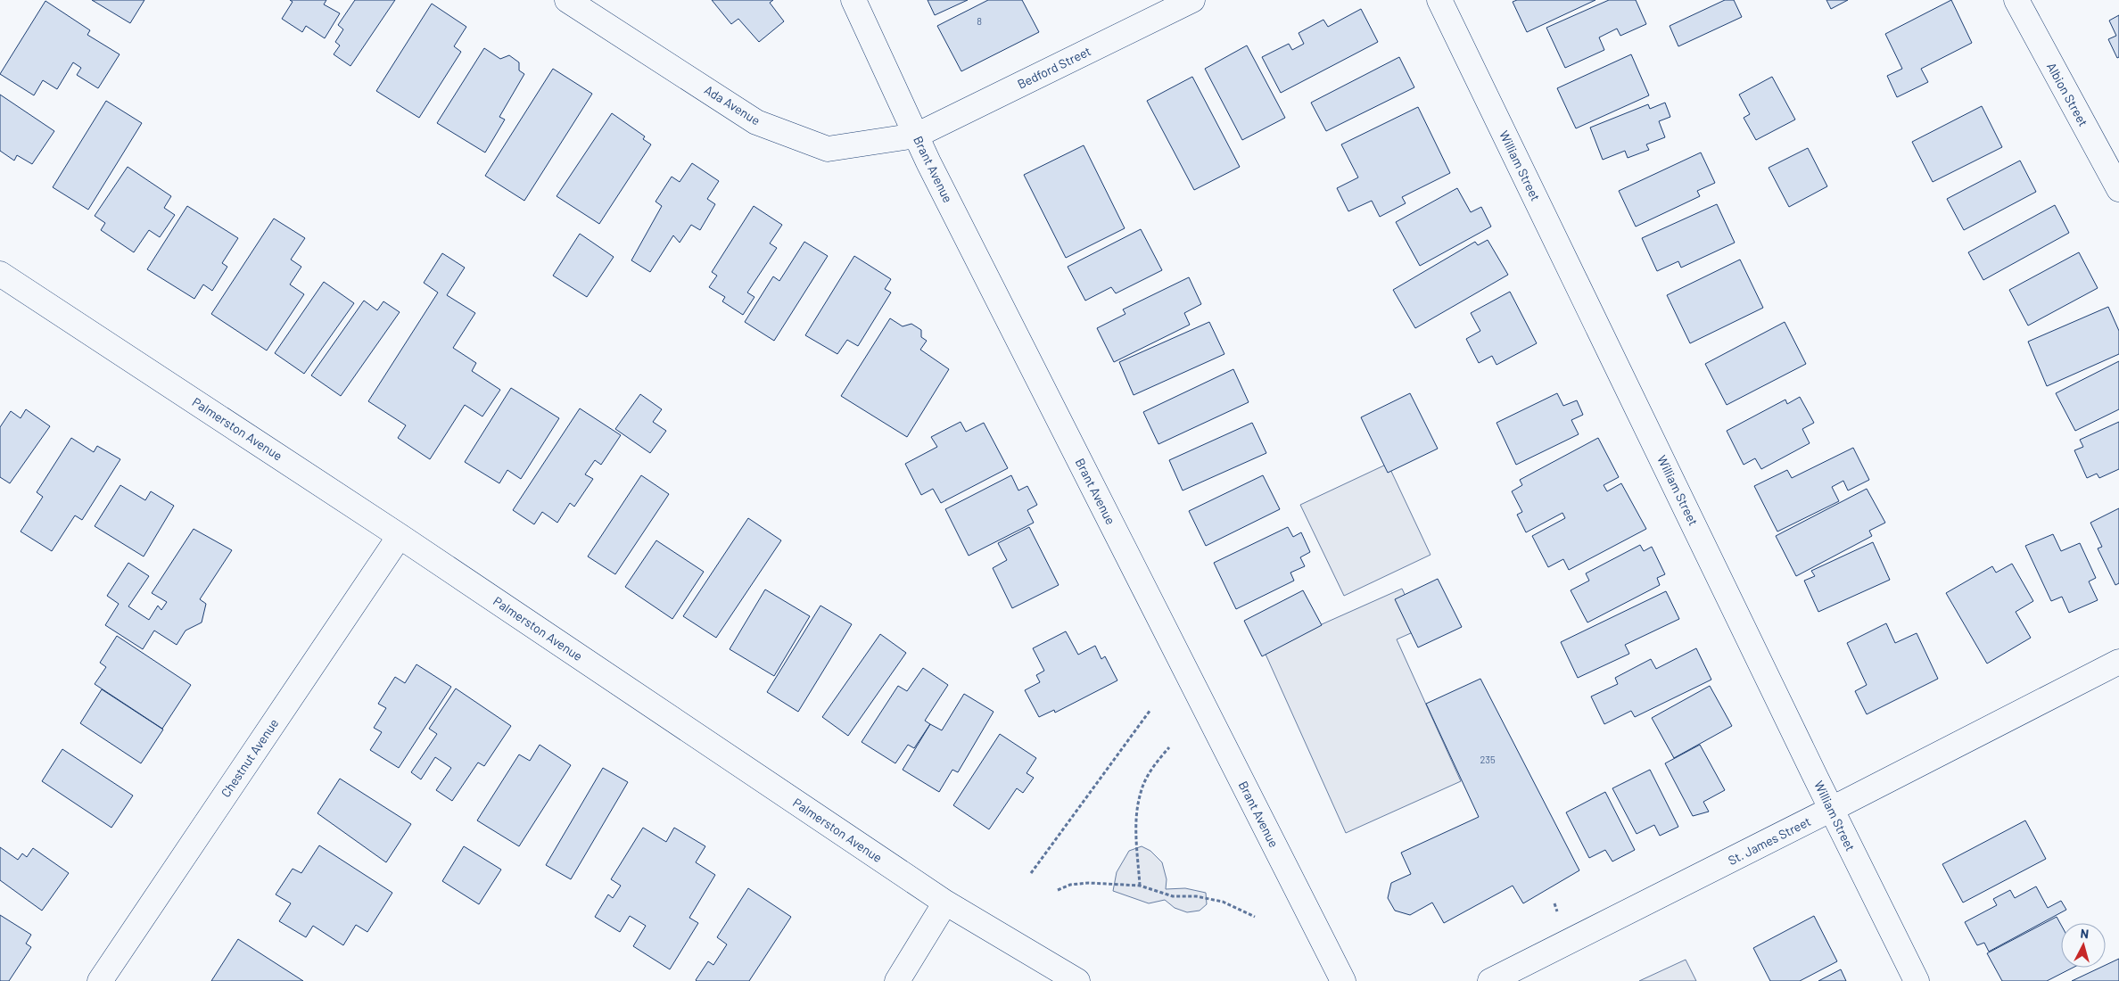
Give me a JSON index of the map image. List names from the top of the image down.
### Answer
{
  "streets": {
    "street": [
      "Bedford Street",
      "Albion Street",
      "Ada Avenue",
      "William Street",
      "Brant Avenue",
      "Palmerston Avenue",
      "Chestnut Avenue",
      "St. James Street"
    ]
  },
  "crossings": [
    ["Bedford Street", "Ada Avenue"],
    ["Bedford Street", "Brant Avenue"],
    ["Ada Avenue", "Brant Avenue"],
    ["William Street", "St. James Street"],
    ["Palmerston Avenue", "Chestnut Avenue"]
  ],
  "house_numbers": ["8", "235"],
  "north": "top"
}
